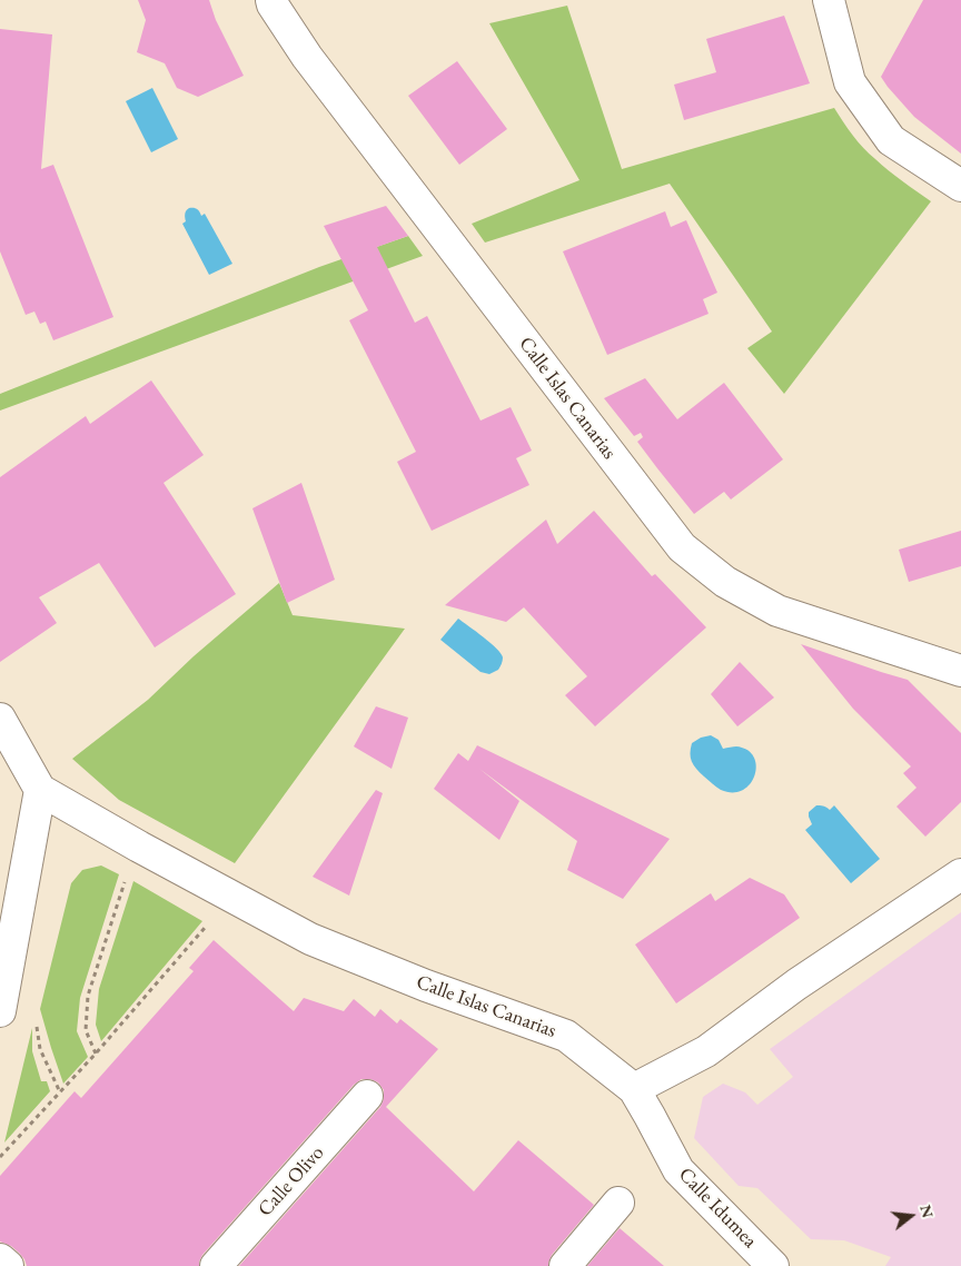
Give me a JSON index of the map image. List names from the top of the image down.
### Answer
{
  "streets": {
    "street": ["Calle Islas Canarias", "Calle Olivo", "Calle Idumea"]
  },
  "crossings": [
    ["Calle Islas Canarias", "Calle Idumea"]
  ],
  "north": "right"
}
